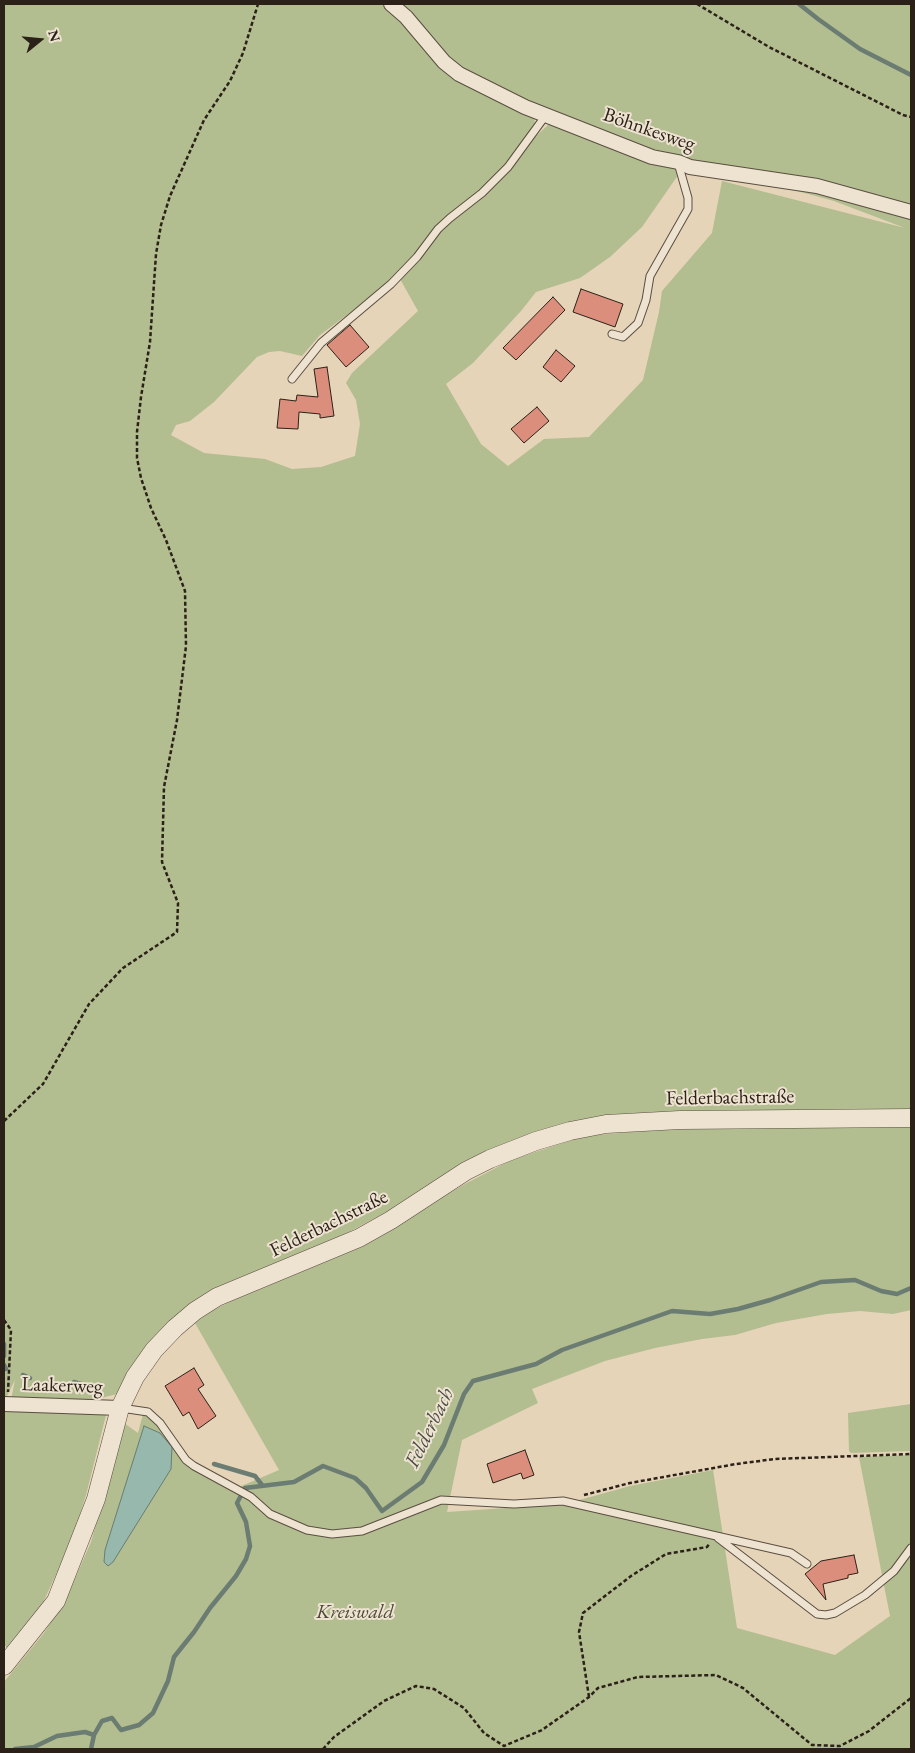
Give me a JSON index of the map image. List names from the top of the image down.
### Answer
{
  "streets": {
    "street": ["Böhnkesweg", "Felderbachstraße", "Laakerweg"]
  },
  "crossings": [
    ["Felderbachstraße", "Laakerweg"]
  ],
  "water": ["Felderbach"],
  "parks": ["Kreiswald"],
  "north": "right"
}
